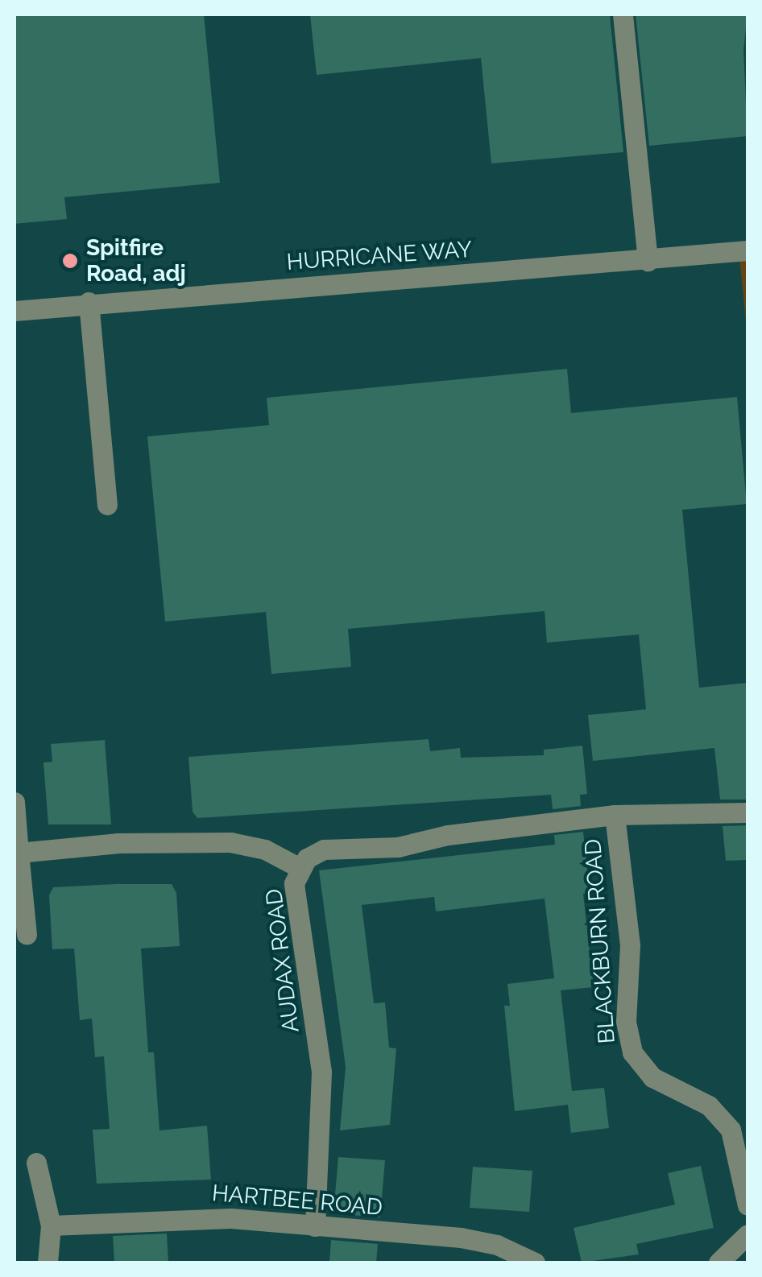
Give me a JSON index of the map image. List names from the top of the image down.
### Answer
{
  "streets": {
    "street": [
      "HURRICANE WAY",
      "BLACKBURN ROAD",
      "AUDAX ROAD",
      "HARTBEE ROAD"
    ]
  },
  "crossings": [
    ["BLACKBURN ROAD", "AUDAX ROAD"],
    ["AUDAX ROAD", "HARTBEE ROAD"]
  ],
  "places": ["Spitfire Road, adj"]
}
